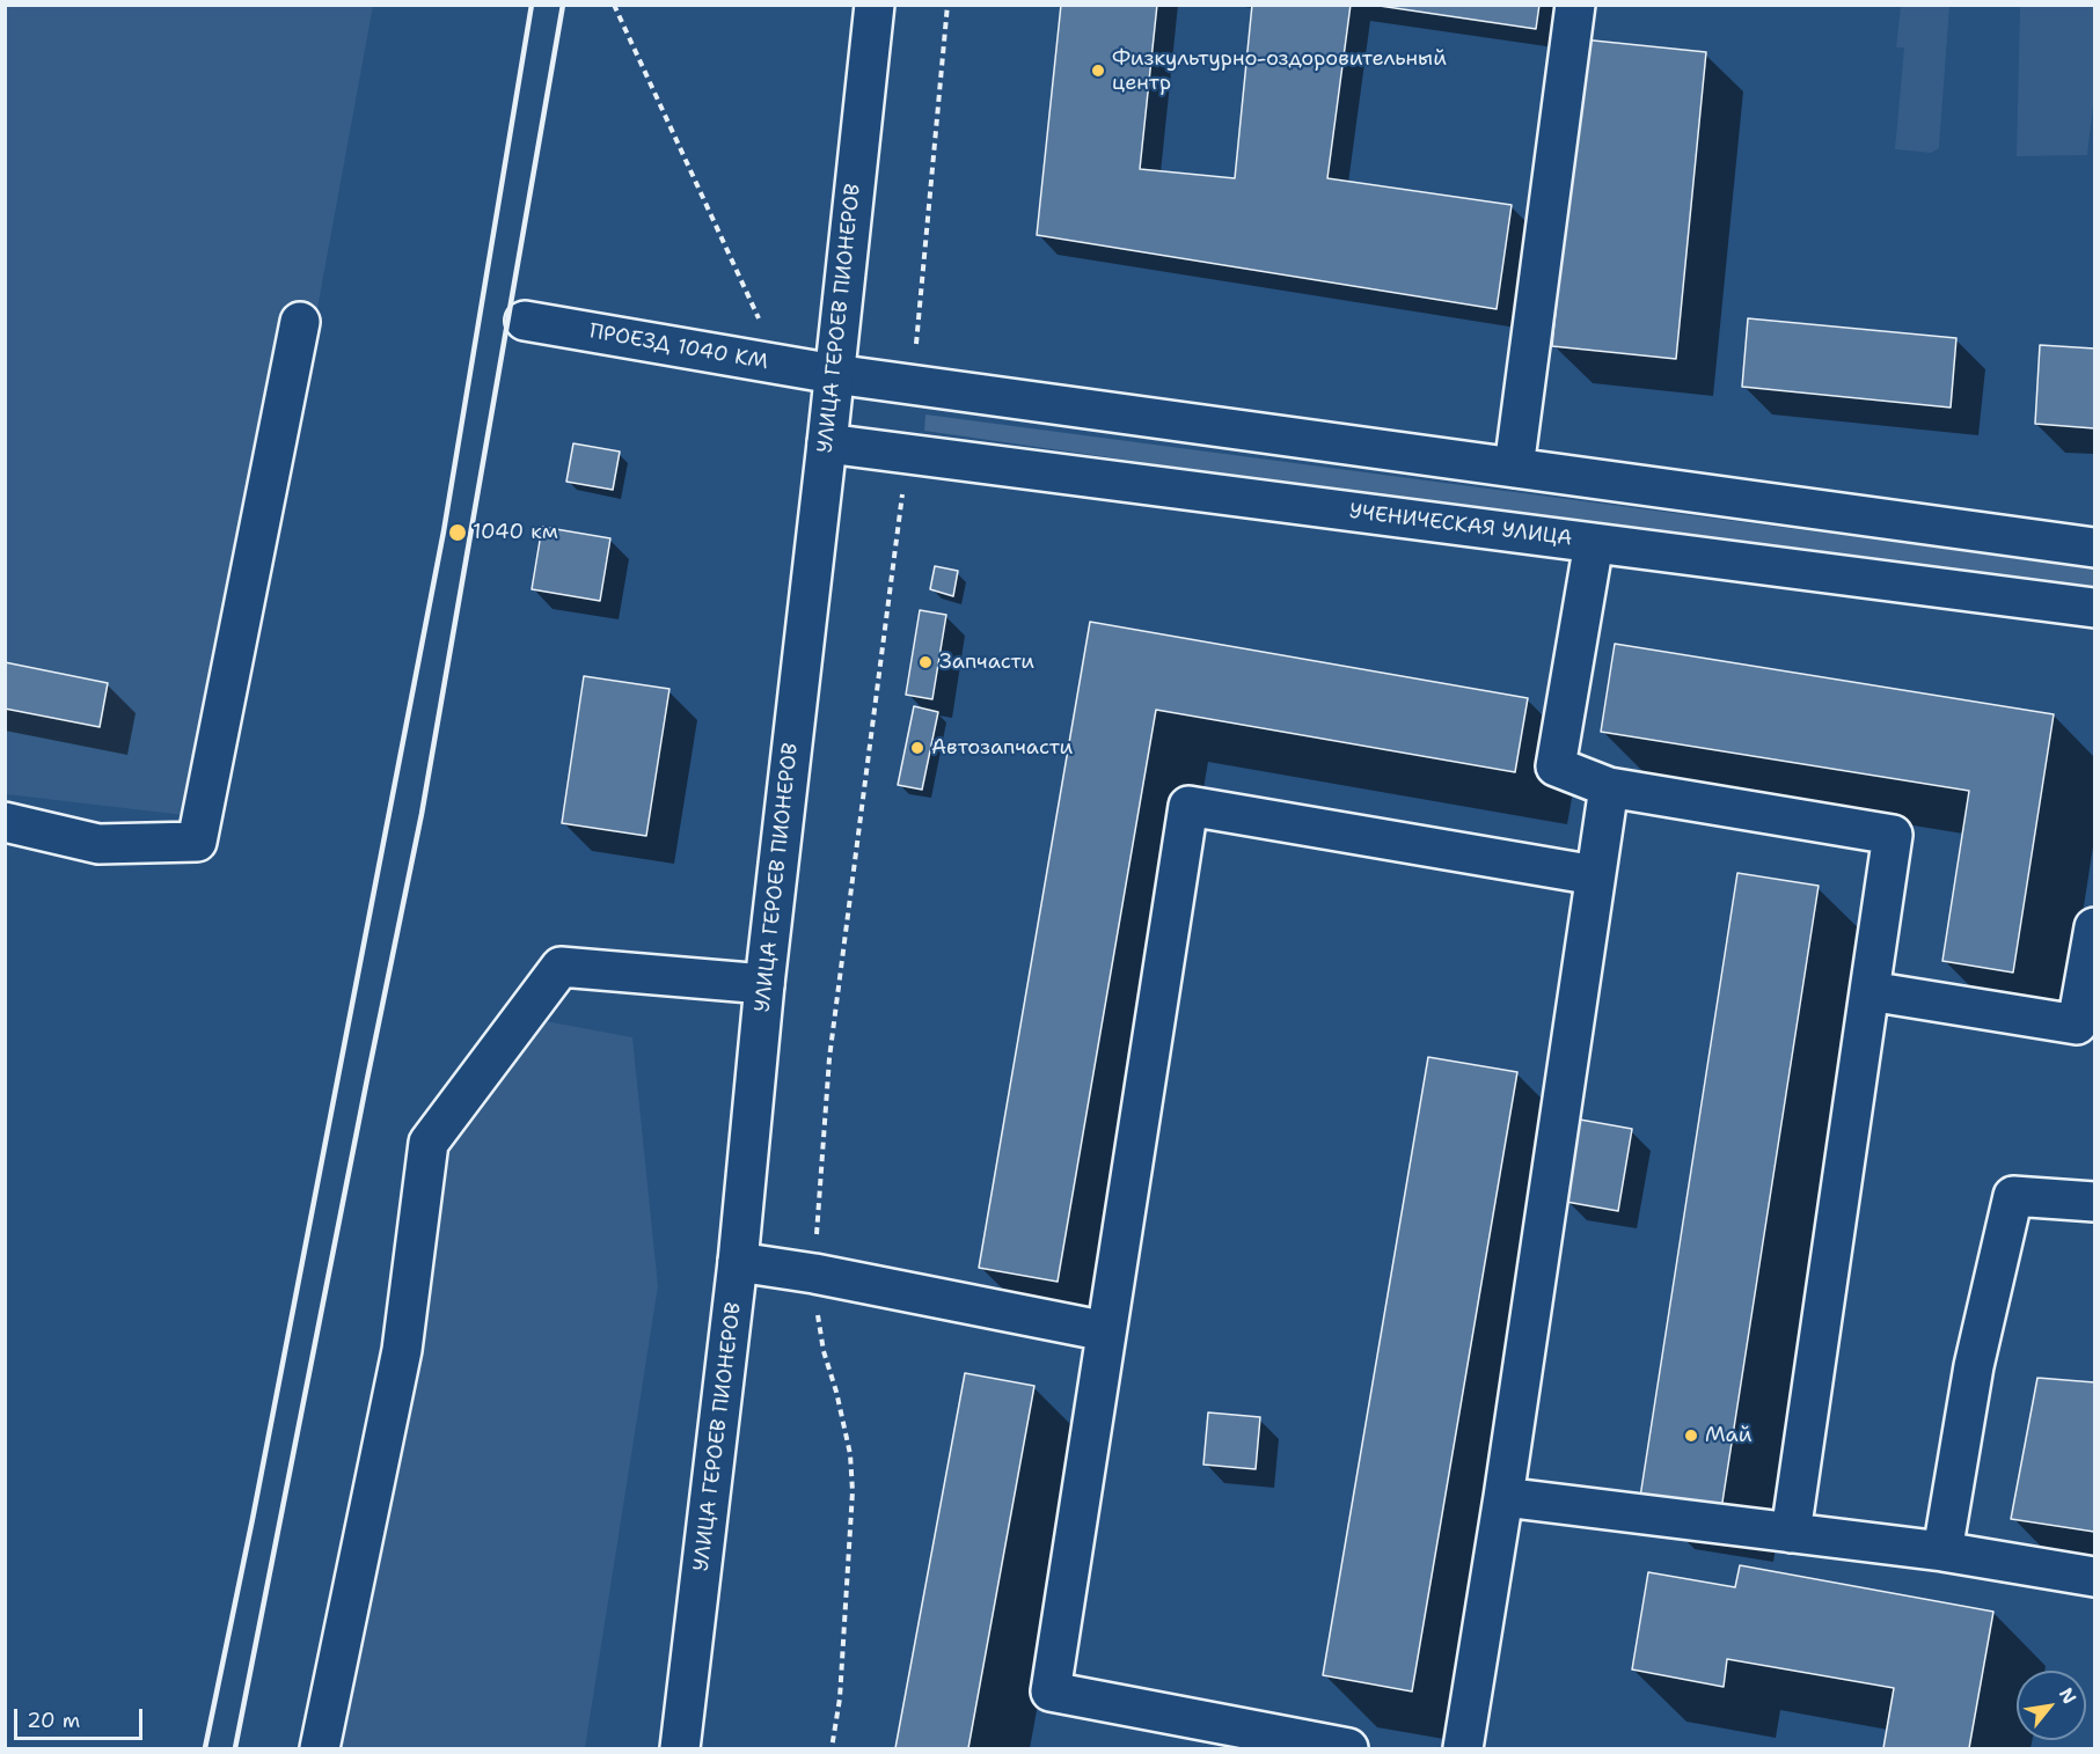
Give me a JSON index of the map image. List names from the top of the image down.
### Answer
{
  "streets": {
    "street": ["УЛИЦА ГЕРОЕВ ПИОНЕРОВ", "ПРОЕЗД 1040 КМ", "УЧЕНИЧЕСКАЯ УЛИЦА"]
  },
  "crossings": [
    ["УЛИЦА ГЕРОЕВ ПИОНЕРОВ", "ПРОЕЗД 1040 КМ"],
    ["УЛИЦА ГЕРОЕВ ПИОНЕРОВ", "УЧЕНИЧЕСКАЯ УЛИЦА"]
  ],
  "places": [
    "Физкультурно-оздоровительный центр",
    "1040 км",
    "Запчасти",
    "Автозапчасти",
    "Май"
  ],
  "scale_bar": "20 m",
  "north": "top right"
}
